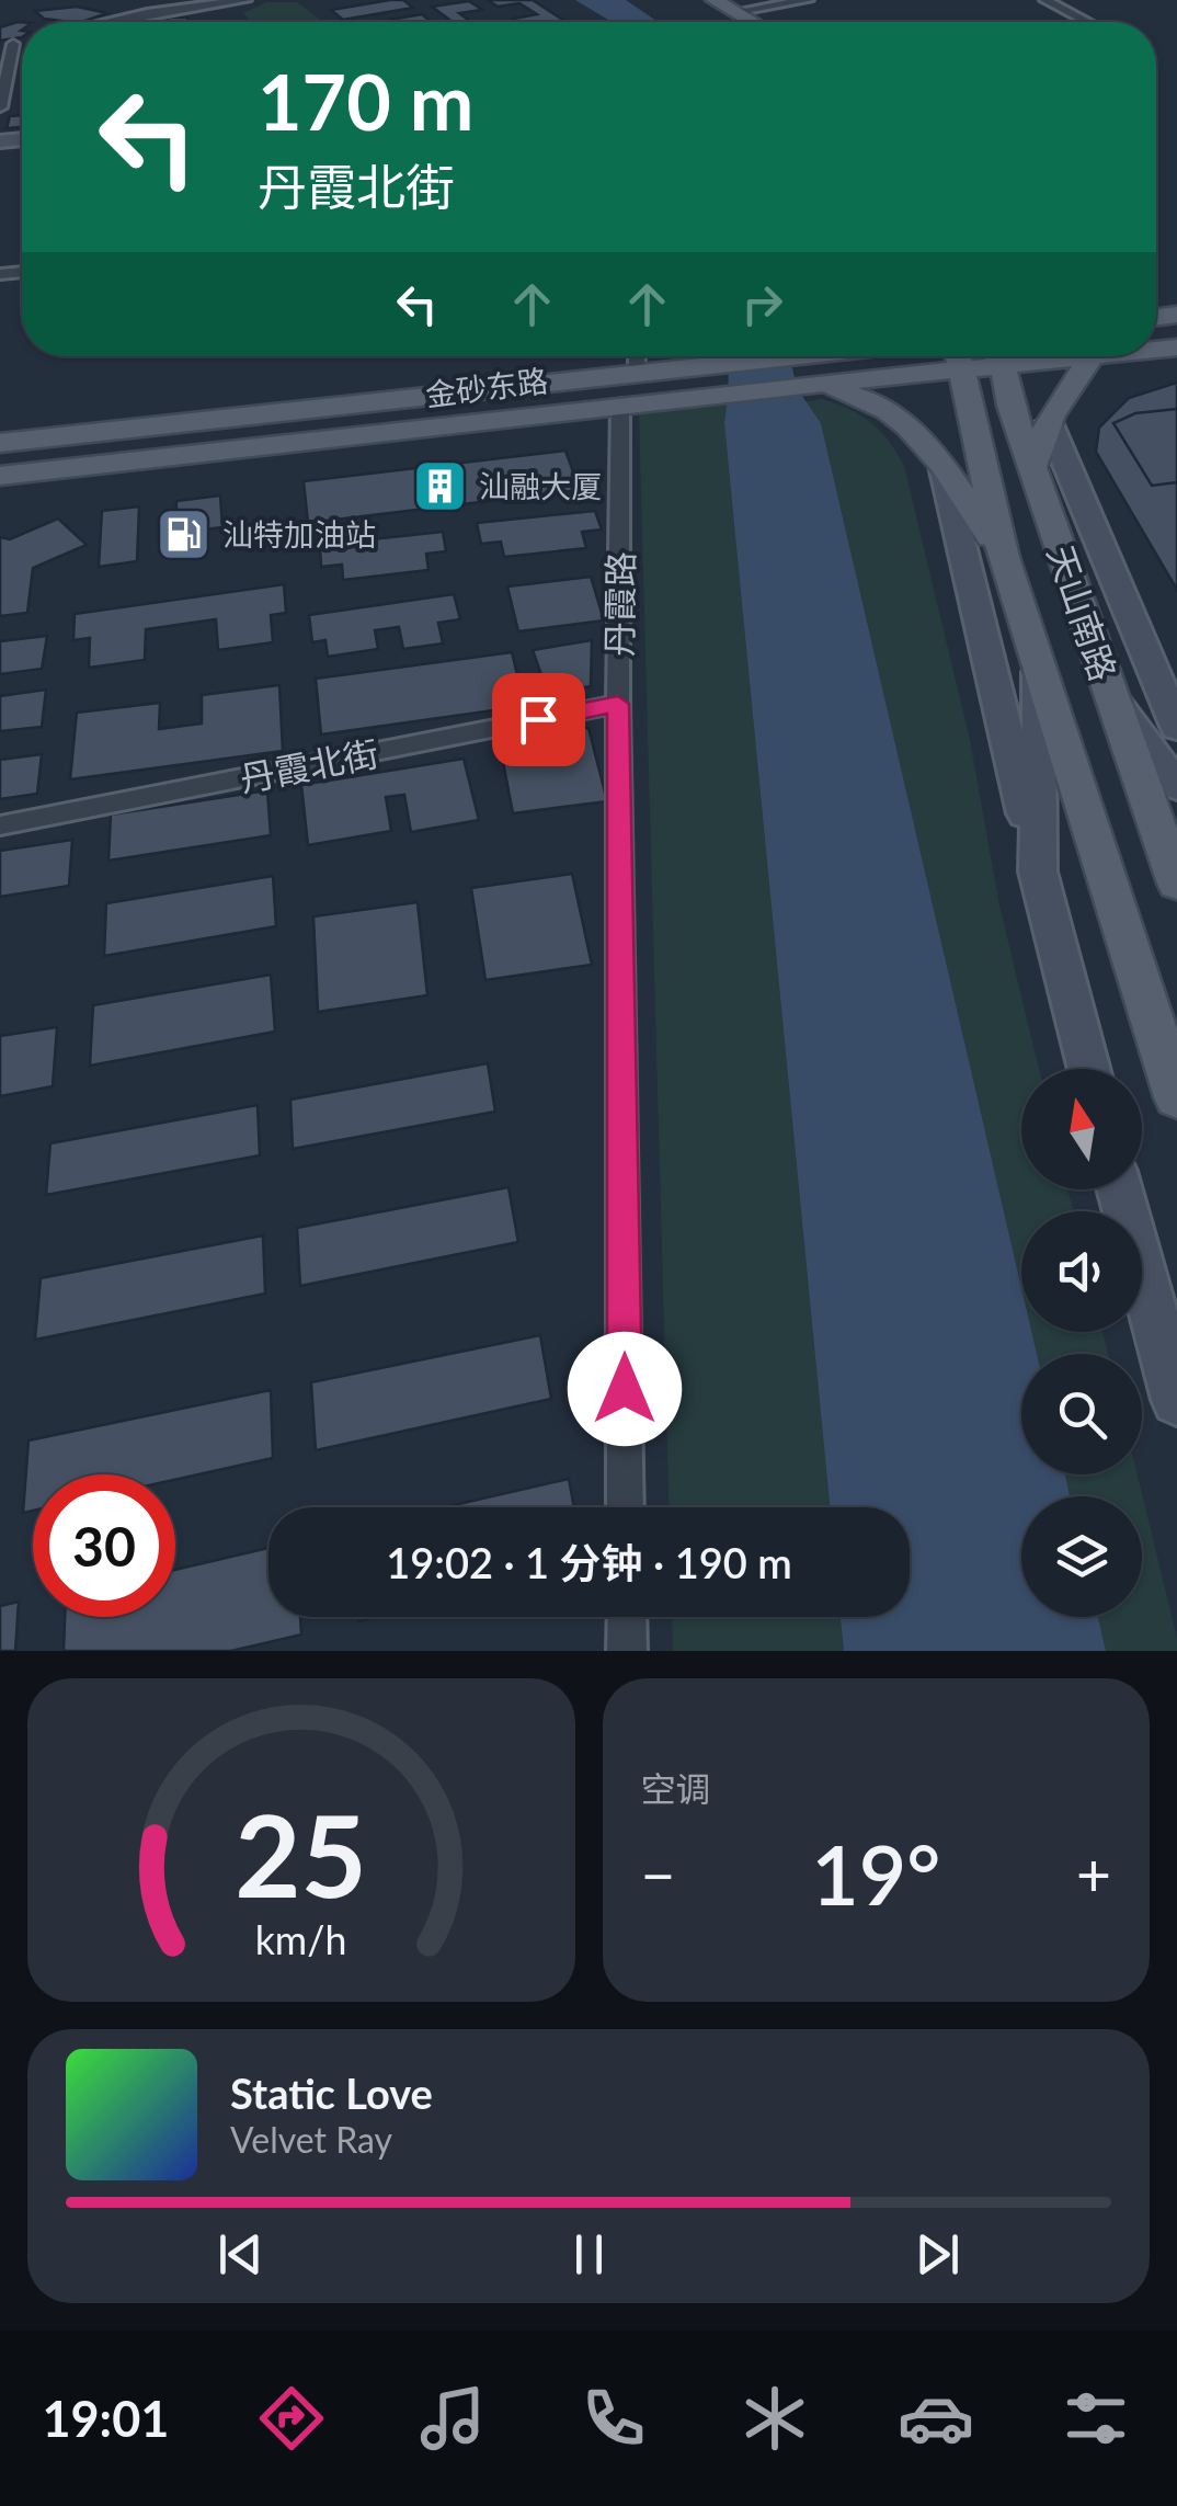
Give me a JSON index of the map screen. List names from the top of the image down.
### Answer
{
  "streets": {
    "main road": ["金砂东路", "天山南路"],
    "street": ["丹霞路", "丹霞北街"]
  },
  "crossings": [
    ["金砂东路", "丹霞路"],
    ["金砂东路", "天山南路"],
    ["丹霞路", "丹霞北街"]
  ],
  "places": {
    "building": ["汕融大厦"],
    "fuel station": ["汕特加油站"]
  },
  "north": "top",
  "page": {
    "turn": ["170 m", "丹霞北街"],
    "limit": "30",
    "trip": "19:02 · 1 分钟 · 190 m",
    "tile": "空调",
    "heat": ["−", "19°", "+"],
    "song": ["Static Love", "Velvet Ray"],
    "tabs": "19:01",
    "gauge": ["25", "km/h"]
  }
}
